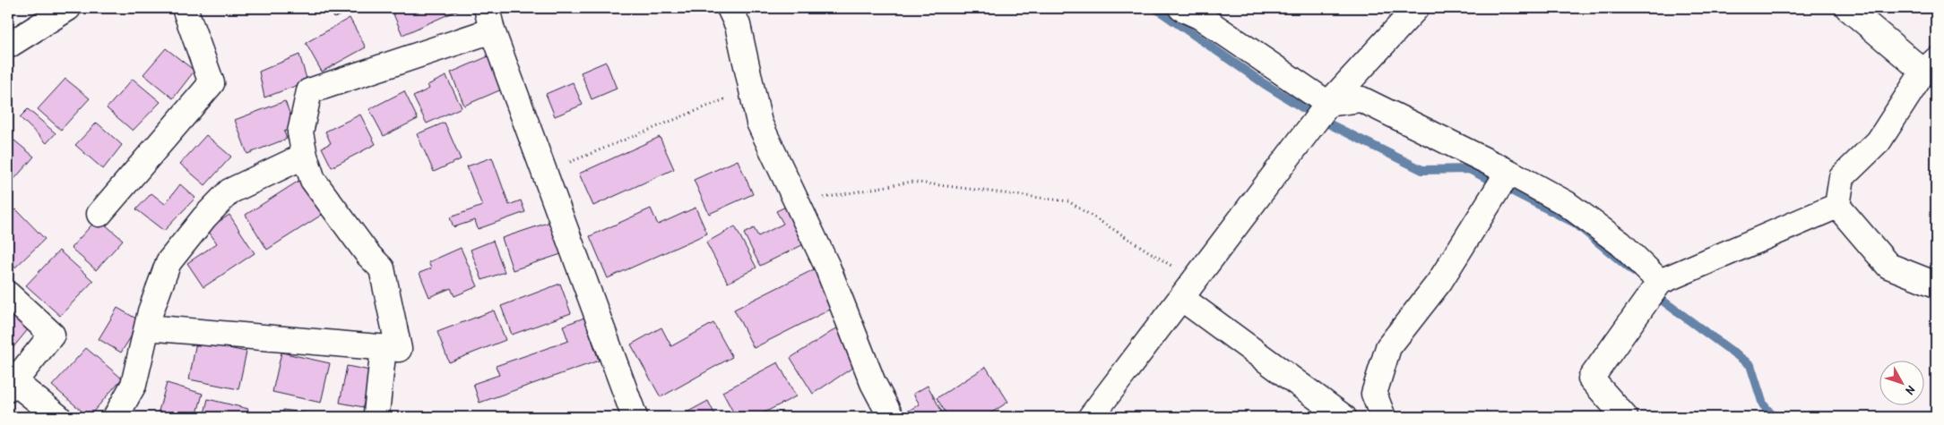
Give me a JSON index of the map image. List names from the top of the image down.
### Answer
{
  "north": "bottom right"
}
